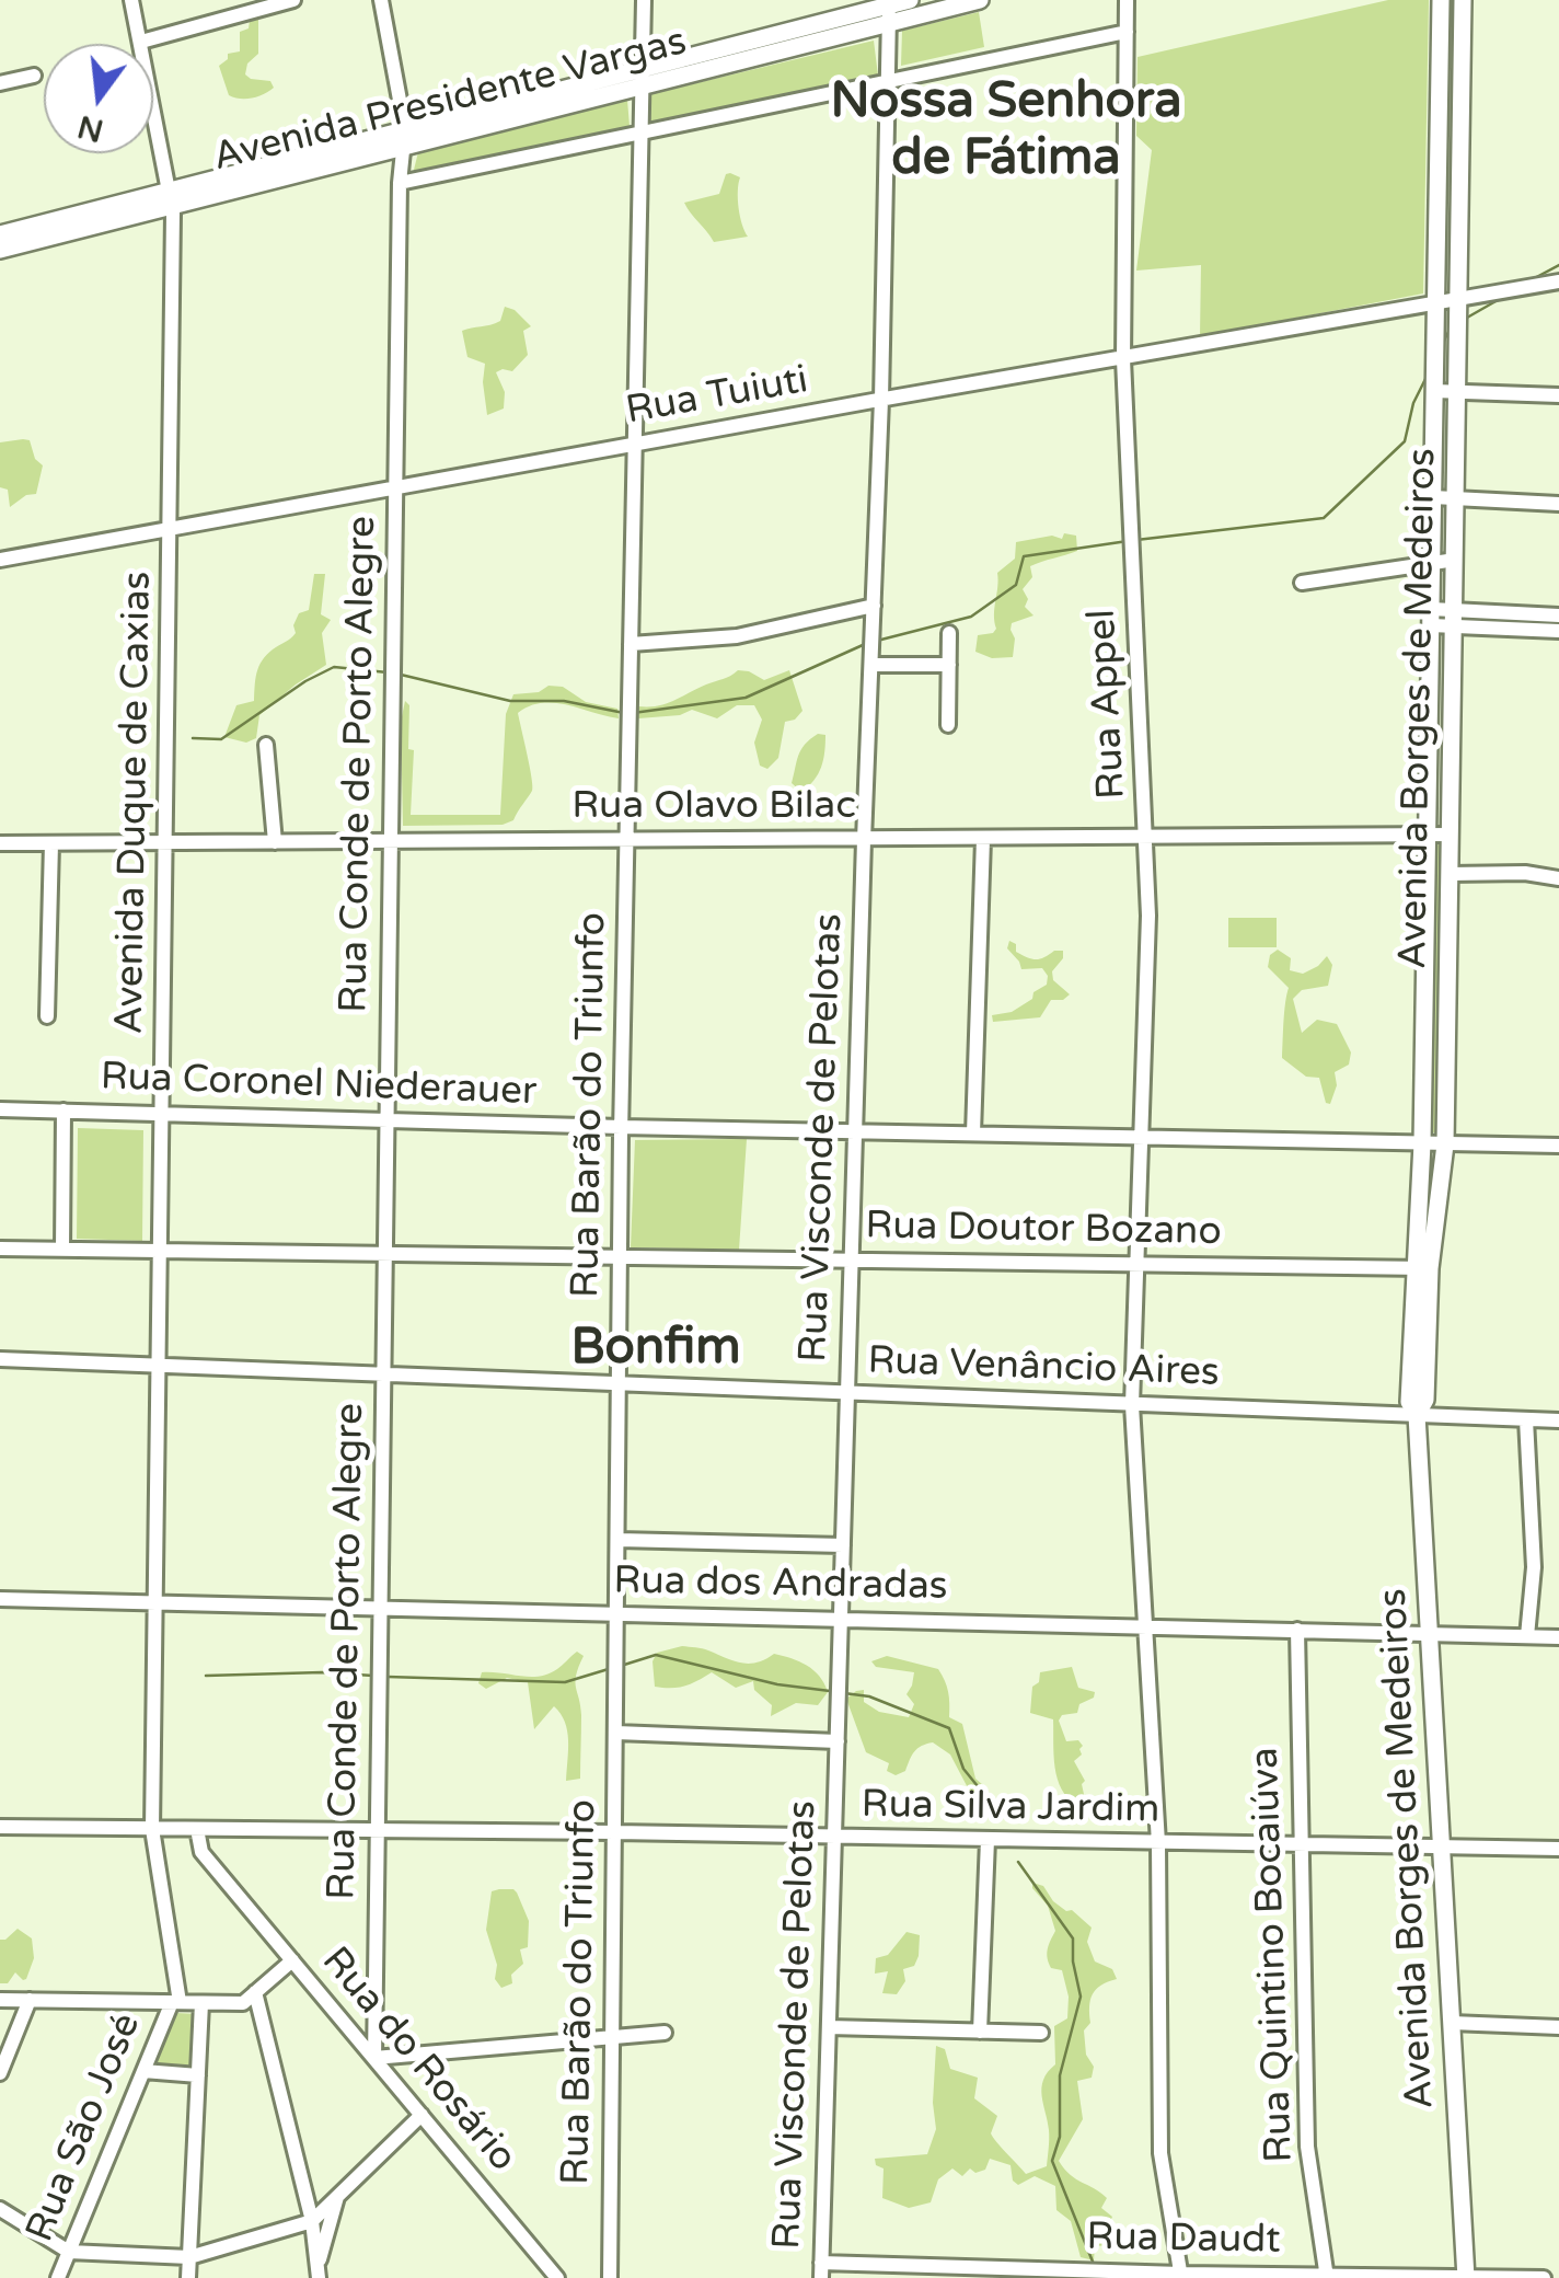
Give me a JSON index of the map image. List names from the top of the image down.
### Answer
{
  "streets": {
    "main road": ["Avenida Presidente Vargas", "Avenida Borges de Medeiros"],
    "street": [
      "Rua Tuiuti",
      "Rua Appel",
      "Rua Conde de Porto Alegre",
      "Avenida Duque de Caxias",
      "Rua Olavo Bilac",
      "Rua Coronel Niederauer",
      "Rua Barão do Triunfo",
      "Rua Visconde de Pelotas",
      "Rua Doutor Bozano",
      "Rua Venâncio Aires",
      "Rua dos Andradas",
      "Rua Silva Jardim",
      "Rua Quintino Bocaiúva",
      "Rua do Rosário",
      "Rua São José",
      "Rua Daudt"
    ]
  },
  "crossings": [
    ["Avenida Presidente Vargas", "Rua Conde de Porto Alegre"],
    ["Avenida Presidente Vargas", "Avenida Duque de Caxias"],
    ["Avenida Presidente Vargas", "Rua Barão do Triunfo"],
    ["Avenida Presidente Vargas", "Rua Visconde de Pelotas"],
    ["Rua Tuiuti", "Rua Appel"],
    ["Rua Tuiuti", "Avenida Borges de Medeiros"],
    ["Rua Tuiuti", "Rua Conde de Porto Alegre"],
    ["Rua Tuiuti", "Avenida Duque de Caxias"],
    ["Rua Tuiuti", "Rua Barão do Triunfo"],
    ["Rua Tuiuti", "Rua Visconde de Pelotas"],
    ["Rua Appel", "Rua Olavo Bilac"],
    ["Rua Appel", "Rua Coronel Niederauer"],
    ["Rua Appel", "Rua Doutor Bozano"],
    ["Rua Appel", "Rua Venâncio Aires"],
    ["Rua Appel", "Rua dos Andradas"],
    ["Rua Appel", "Rua Silva Jardim"],
    ["Rua Appel", "Rua Daudt"],
    ["Avenida Borges de Medeiros", "Rua Olavo Bilac"],
    ["Avenida Borges de Medeiros", "Rua Coronel Niederauer"],
    ["Avenida Borges de Medeiros", "Rua Doutor Bozano"],
    ["Avenida Borges de Medeiros", "Rua Venâncio Aires"],
    ["Avenida Borges de Medeiros", "Rua dos Andradas"],
    ["Avenida Borges de Medeiros", "Rua Silva Jardim"],
    ["Avenida Borges de Medeiros", "Rua Daudt"],
    ["Rua Conde de Porto Alegre", "Rua Olavo Bilac"],
    ["Rua Conde de Porto Alegre", "Rua Coronel Niederauer"],
    ["Rua Conde de Porto Alegre", "Rua Doutor Bozano"],
    ["Rua Conde de Porto Alegre", "Rua Venâncio Aires"],
    ["Rua Conde de Porto Alegre", "Rua dos Andradas"],
    ["Rua Conde de Porto Alegre", "Rua Silva Jardim"],
    ["Rua Conde de Porto Alegre", "Rua do Rosário"],
    ["Avenida Duque de Caxias", "Rua Olavo Bilac"],
    ["Avenida Duque de Caxias", "Rua Coronel Niederauer"],
    ["Avenida Duque de Caxias", "Rua Doutor Bozano"],
    ["Avenida Duque de Caxias", "Rua Venâncio Aires"],
    ["Avenida Duque de Caxias", "Rua dos Andradas"],
    ["Avenida Duque de Caxias", "Rua Silva Jardim"],
    ["Avenida Duque de Caxias", "Rua São José"],
    ["Rua Olavo Bilac", "Rua Barão do Triunfo"],
    ["Rua Olavo Bilac", "Rua Visconde de Pelotas"],
    ["Rua Coronel Niederauer", "Rua Barão do Triunfo"],
    ["Rua Coronel Niederauer", "Rua Visconde de Pelotas"],
    ["Rua Barão do Triunfo", "Rua Doutor Bozano"],
    ["Rua Barão do Triunfo", "Rua Venâncio Aires"],
    ["Rua Barão do Triunfo", "Rua dos Andradas"],
    ["Rua Barão do Triunfo", "Rua Silva Jardim"],
    ["Rua Visconde de Pelotas", "Rua Doutor Bozano"],
    ["Rua Visconde de Pelotas", "Rua Venâncio Aires"],
    ["Rua Visconde de Pelotas", "Rua dos Andradas"],
    ["Rua Visconde de Pelotas", "Rua Silva Jardim"],
    ["Rua Visconde de Pelotas", "Rua Daudt"],
    ["Rua dos Andradas", "Rua Quintino Bocaiúva"],
    ["Rua Silva Jardim", "Rua Quintino Bocaiúva"],
    ["Rua Silva Jardim", "Rua do Rosário"],
    ["Rua Quintino Bocaiúva", "Rua Daudt"]
  ],
  "districts": ["Nossa Senhora de Fátima", "Bonfim"],
  "north": "bottom"
}
